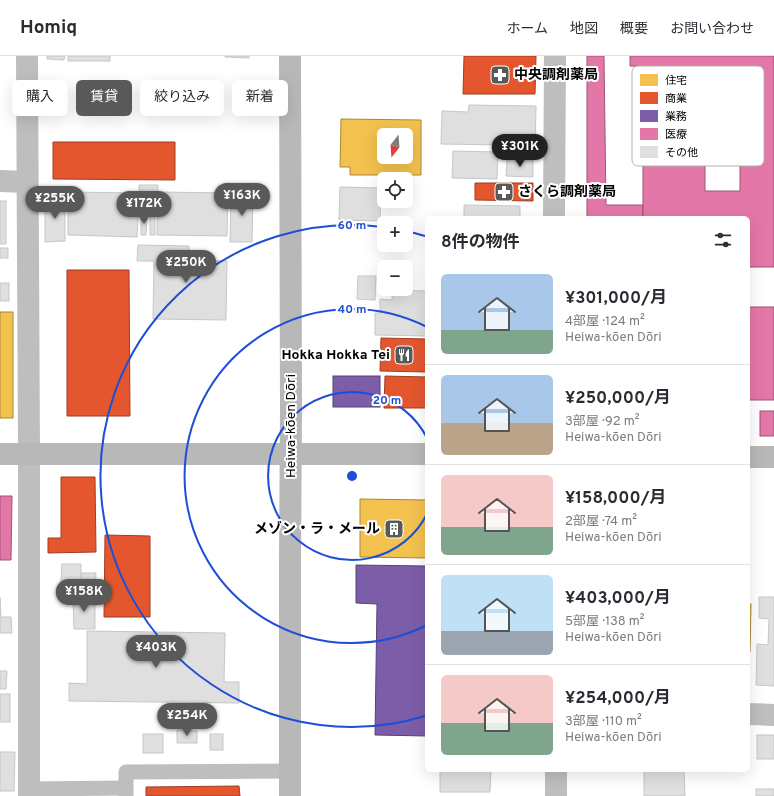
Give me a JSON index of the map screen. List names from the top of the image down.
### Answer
{
  "streets": {
    "street": ["Heiwa-kōen Dōri"]
  },
  "places": {
    "pharmacy": ["中央調剤薬局", "さくら調剤薬局"],
    "restaurant": ["Hokka Hokka Tei"],
    "building": ["メゾン・ラ・メール"]
  },
  "legend": [
    "住宅",
    "商業",
    "業務",
    "医療",
    "その他"
  ],
  "north": "bottom",
  "page": {
    "header": "Homiq",
    "nav": [
      "ホーム",
      "地図",
      "概要",
      "お問い合わせ"
    ],
    "chip": [
      "購入",
      "賃貸",
      "絞り込み",
      "新着"
    ],
    "map_buttons": ["+", "−"],
    "price": [
      "¥301K",
      "¥163K",
      "¥255K",
      "¥172K",
      "¥250K",
      "¥158K",
      "¥403K",
      "¥254K"
    ],
    "heading": "8件の物件",
    "list": [
      {
        "name": "¥301,000/月",
        "note": "4部屋 · 124 m² · Heiwa-kōen Dōri"
      },
      {
        "name": "¥250,000/月",
        "note": "3部屋 · 92 m² · Heiwa-kōen Dōri"
      },
      {
        "name": "¥158,000/月",
        "note": "2部屋 · 74 m² · Heiwa-kōen Dōri"
      },
      {
        "name": "¥403,000/月",
        "note": "5部屋 · 138 m² · Heiwa-kōen Dōri"
      },
      {
        "name": "¥254,000/月",
        "note": "3部屋 · 110 m² · Heiwa-kōen Dōri"
      }
    ]
  },
  "rings": ["60 m", "40 m", "20 m"]
}
